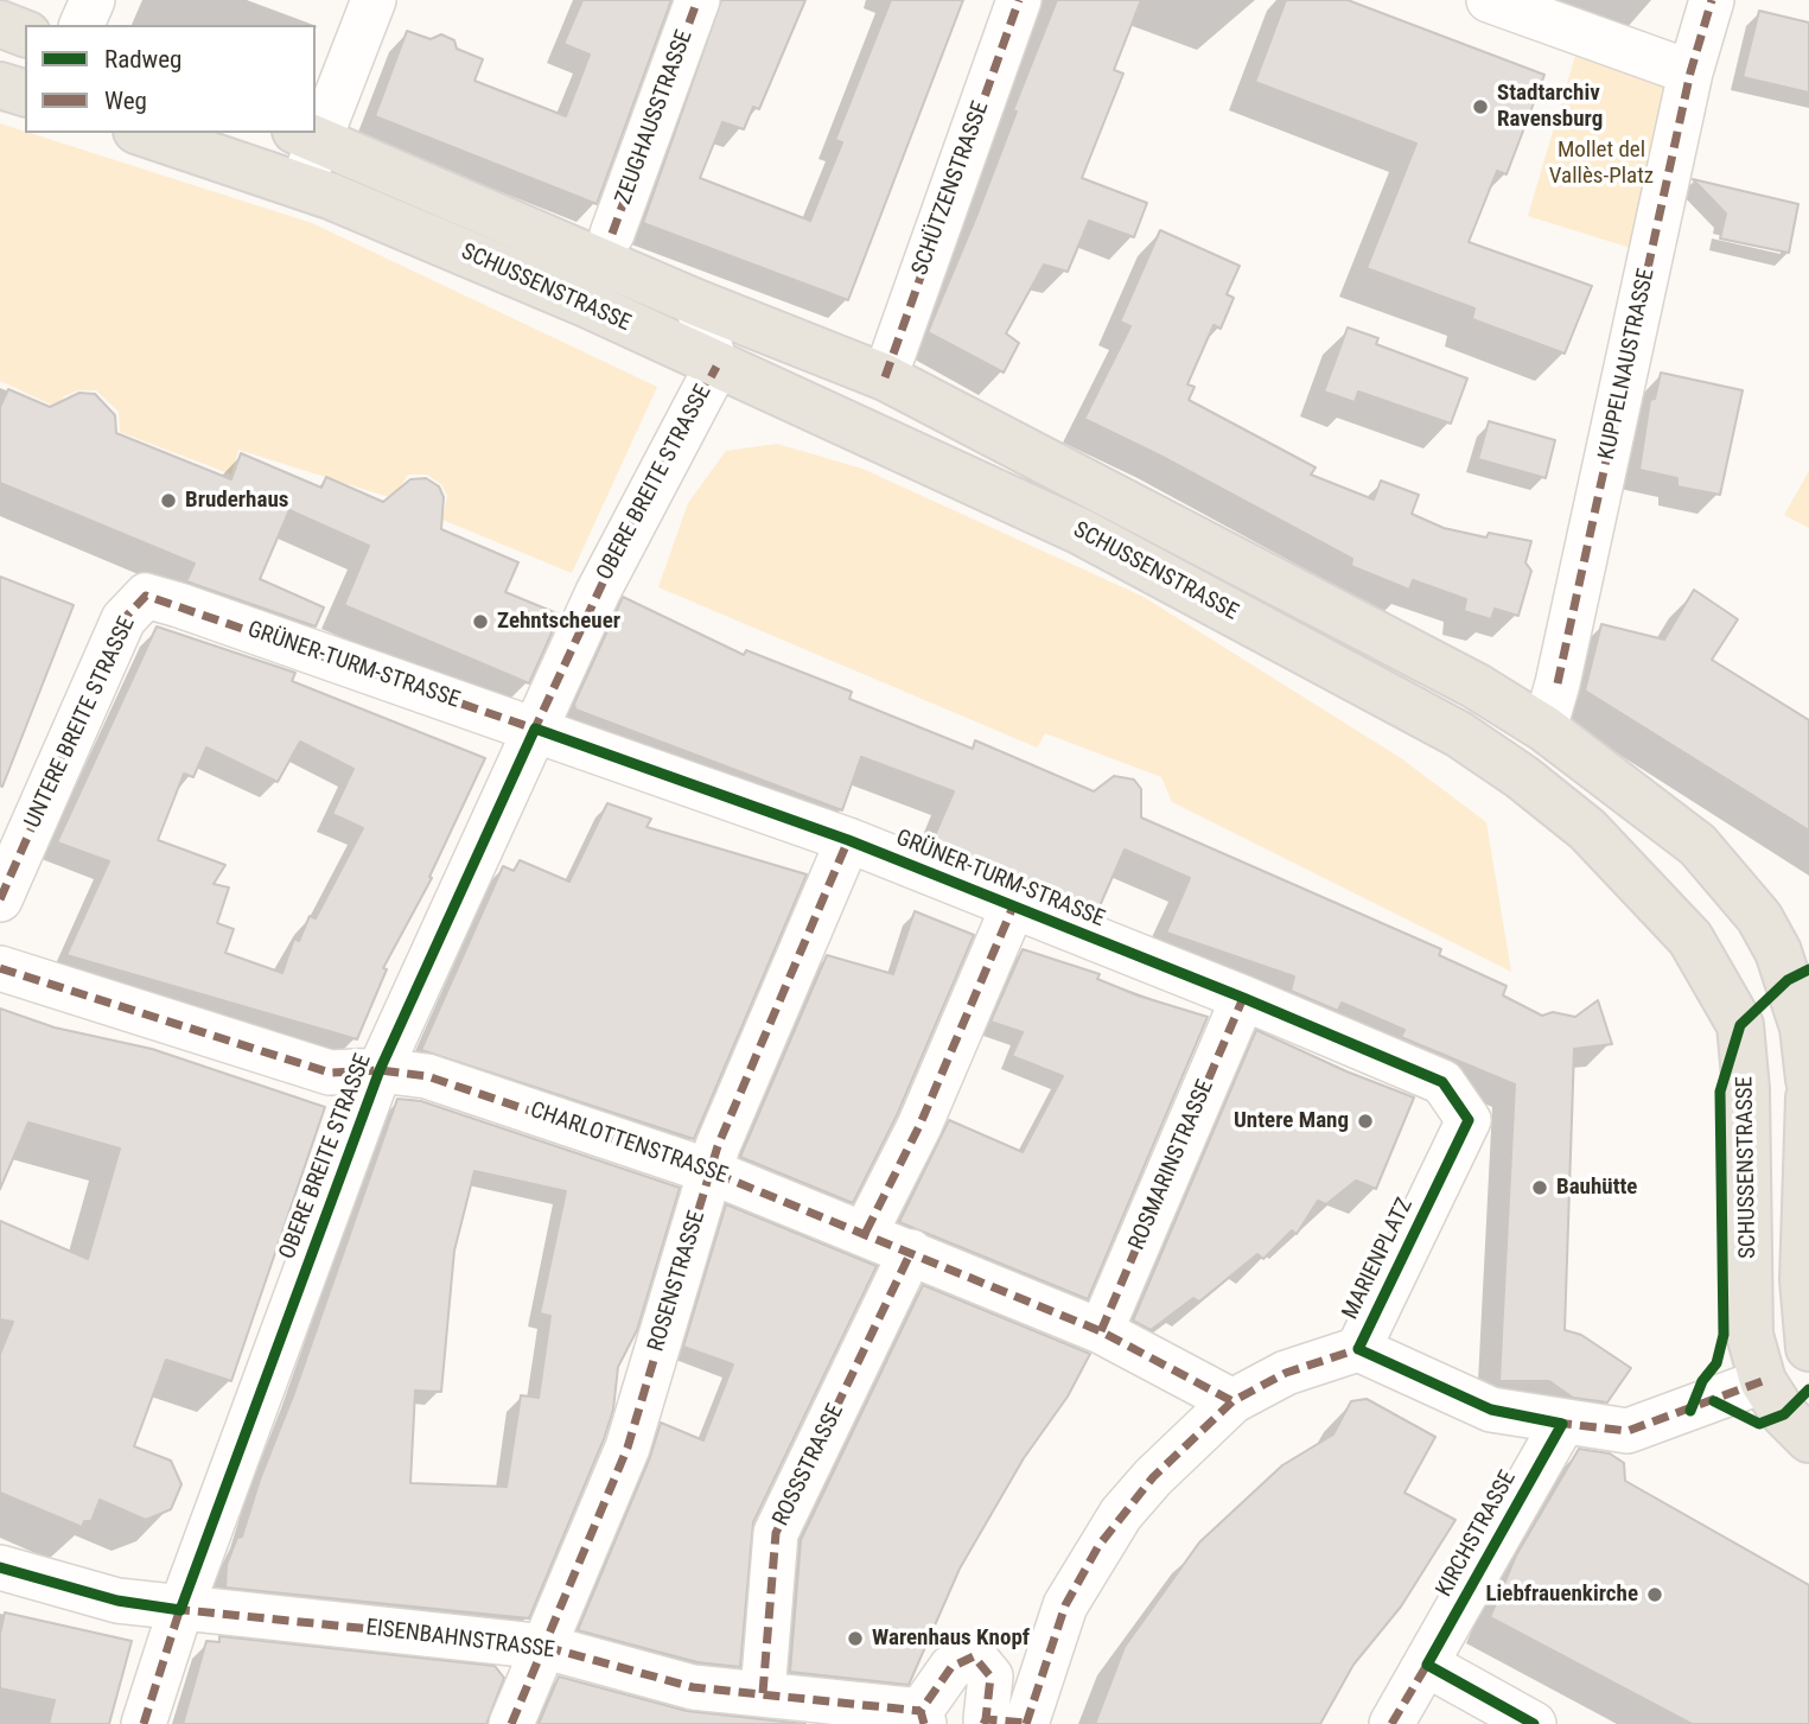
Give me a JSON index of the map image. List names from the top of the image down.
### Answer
{
  "streets": {
    "main road": ["SCHUSSENSTRASSE"],
    "street": [
      "ZEUGHAUSSTRASSE",
      "SCHÜTZENSTRASSE",
      "KUPPELNAUSTRASSE",
      "OBERE BREITE STRASSE",
      "GRÜNER-TURM-STRASSE",
      "UNTERE BREITE STRASSE",
      "CHARLOTTENSTRASSE",
      "ROSMARINSTRASSE",
      "MARIENPLATZ",
      "ROSENSTRASSE",
      "ROSSSTRASSE",
      "KIRCHSTRASSE",
      "EISENBAHNSTRASSE"
    ]
  },
  "crossings": [
    ["SCHÜTZENSTRASSE", "SCHUSSENSTRASSE"],
    ["SCHUSSENSTRASSE", "KUPPELNAUSTRASSE"],
    ["SCHUSSENSTRASSE", "OBERE BREITE STRASSE"],
    ["SCHUSSENSTRASSE", "MARIENPLATZ"],
    ["OBERE BREITE STRASSE", "GRÜNER-TURM-STRASSE"],
    ["OBERE BREITE STRASSE", "CHARLOTTENSTRASSE"],
    ["OBERE BREITE STRASSE", "EISENBAHNSTRASSE"],
    ["GRÜNER-TURM-STRASSE", "UNTERE BREITE STRASSE"],
    ["GRÜNER-TURM-STRASSE", "ROSMARINSTRASSE"],
    ["GRÜNER-TURM-STRASSE", "MARIENPLATZ"],
    ["GRÜNER-TURM-STRASSE", "ROSENSTRASSE"],
    ["CHARLOTTENSTRASSE", "ROSMARINSTRASSE"],
    ["CHARLOTTENSTRASSE", "MARIENPLATZ"],
    ["CHARLOTTENSTRASSE", "ROSENSTRASSE"],
    ["CHARLOTTENSTRASSE", "ROSSSTRASSE"],
    ["MARIENPLATZ", "KIRCHSTRASSE"],
    ["MARIENPLATZ", "EISENBAHNSTRASSE"],
    ["ROSENSTRASSE", "EISENBAHNSTRASSE"],
    ["ROSSSTRASSE", "EISENBAHNSTRASSE"]
  ],
  "parks": ["Mollet del Vallès-Platz"],
  "places": [
    "Stadtarchiv Ravensburg",
    "Bruderhaus",
    "Zehntscheuer",
    "Untere Mang",
    "Bauhütte",
    "Liebfrauenkirche",
    "Warenhaus Knopf"
  ],
  "legend": ["Radweg", "Weg"]
}
